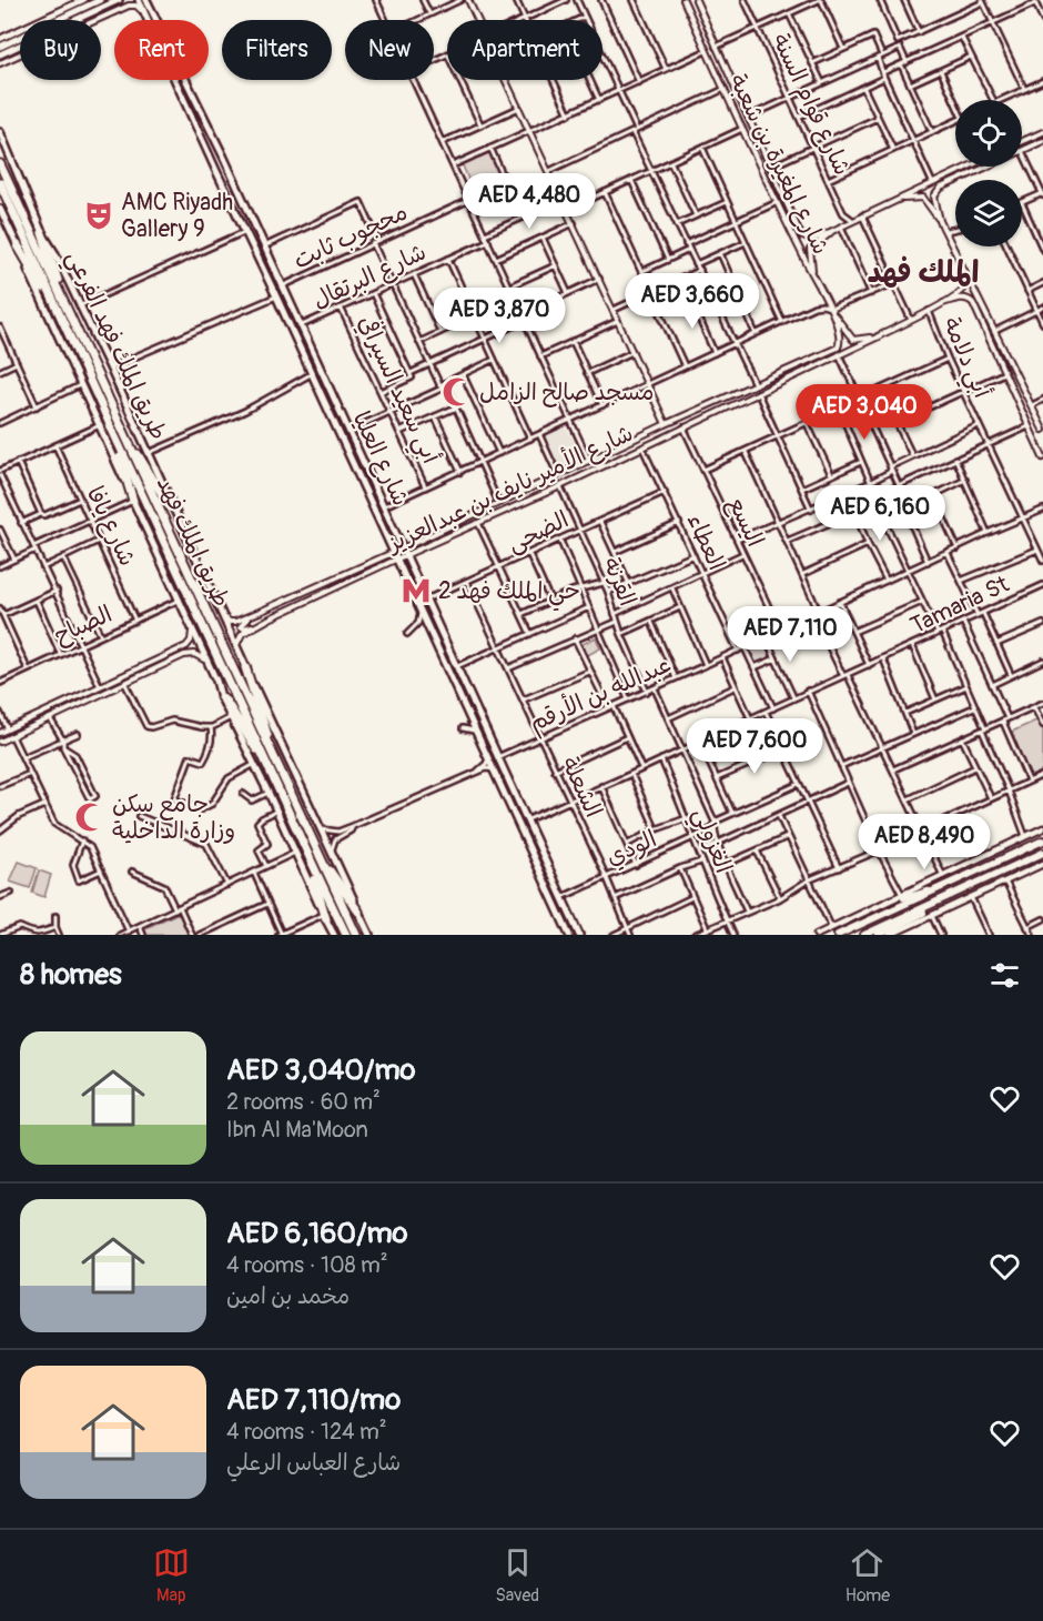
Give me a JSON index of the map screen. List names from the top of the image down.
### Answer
{
  "streets": {
    "highway": ["طريق الملك فهد"],
    "main road": ["طريق الملك فهد الفرعي", "شارع العليا"],
    "street": [
      "شارع قوام السنة",
      "شارع المغيرة بن شعبة",
      "محجوب ثابت",
      "شارع البرتقال",
      "أبي دلامة",
      "أبي سعيد السيرافي",
      "شارع الأمير نايف بن عبدالعزيز",
      "اليسع",
      "شارع يافا",
      "الضحى",
      "العطاء",
      "القرنة",
      "Tamaria St",
      "الصباح",
      "عبدالله بن الأرقم",
      "الشعلة",
      "الغزولي",
      "الودي"
    ]
  },
  "crossings": [
    ["شارع المغيرة بن شعبة", "شارع الأمير نايف بن عبدالعزيز"],
    ["محجوب ثابت", "شارع العليا"],
    ["شارع البرتقال", "أبي سعيد السيرافي"],
    ["شارع البرتقال", "شارع العليا"],
    ["طريق الملك فهد الفرعي", "شارع الأمير نايف بن عبدالعزيز"],
    ["طريق الملك فهد الفرعي", "الصباح"],
    ["أبي دلامة", "شارع الأمير نايف بن عبدالعزيز"],
    ["أبي دلامة", "عبدالله بن الأرقم"],
    ["شارع العليا", "شارع الأمير نايف بن عبدالعزيز"],
    ["شارع العليا", "الضحى"],
    ["شارع العليا", "Tamaria St"],
    ["شارع العليا", "عبدالله بن الأرقم"],
    ["شارع العليا", "الودي"],
    ["شارع الأمير نايف بن عبدالعزيز", "اليسع"],
    ["شارع الأمير نايف بن عبدالعزيز", "العطاء"],
    ["شارع الأمير نايف بن عبدالعزيز", "القرنة"],
    ["اليسع", "عبدالله بن الأرقم"],
    ["شارع يافا", "الصباح"],
    ["الضحى", "العطاء"],
    ["الضحى", "القرنة"],
    ["الضحى", "الشعلة"],
    ["العطاء", "عبدالله بن الأرقم"],
    ["القرنة", "عبدالله بن الأرقم"],
    ["Tamaria St", "الشعلة"],
    ["Tamaria St", "الغزولي"],
    ["عبدالله بن الأرقم", "الشعلة"],
    ["الشعلة", "الودي"],
    ["الغزولي", "الودي"]
  ],
  "districts": ["الملك فهد"],
  "places": {
    "theatre": ["AMC Riyadh Gallery 9"],
    "mosque": ["مسجد صالح الزامل", "جامع سكن وزارة الداخلية"],
    "metro station": ["حي الملك فهد 2"]
  },
  "page": {
    "chip": [
      "Buy",
      "Rent",
      "Filters",
      "New",
      "Apartment"
    ],
    "price": [
      "AED 4,480",
      "AED 3,660",
      "AED 3,870",
      "AED 3,040",
      "AED 6,160",
      "AED 7,110",
      "AED 7,600",
      "AED 8,490"
    ],
    "heading": "8 homes",
    "list": [
      {
        "name": "AED 3,040/mo",
        "note": "2 rooms · 60 m² · Ibn Al Ma'Moon"
      },
      {
        "name": "AED 6,160/mo",
        "note": "4 rooms · 108 m² · مخمد بن امين"
      },
      {
        "name": "AED 7,110/mo",
        "note": "4 rooms · 124 m² · شارع العباس الرعلي"
      }
    ],
    "tabs": ["Map", "Saved", "Home"]
  }
}
